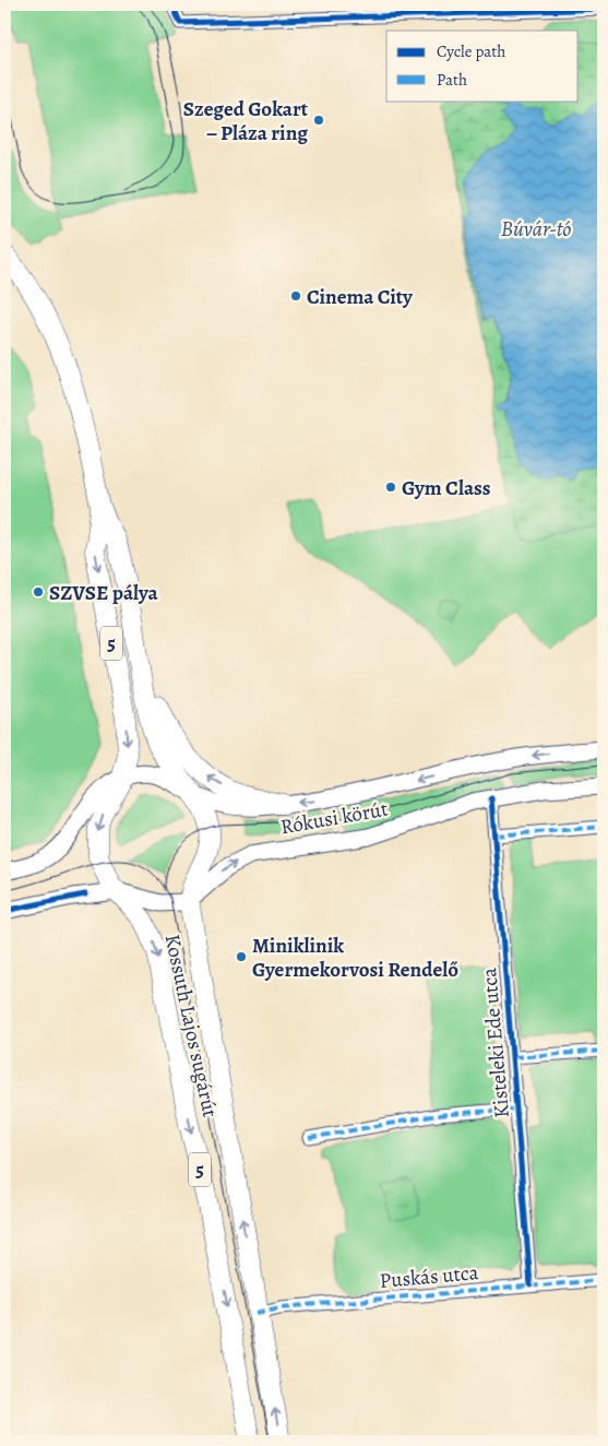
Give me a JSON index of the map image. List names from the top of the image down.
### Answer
{
  "streets": {
    "main road": ["5", "Rókusi körút", "Kossuth Lajos sugárút"],
    "street": ["Kisteleki Ede utca", "Puskás utca"]
  },
  "crossings": [
    ["Rókusi körút", "Kossuth Lajos sugárút"],
    ["Rókusi körút", "Kisteleki Ede utca"],
    ["Kossuth Lajos sugárút", "Puskás utca"],
    ["Kisteleki Ede utca", "Puskás utca"]
  ],
  "water": ["Búvár-tó"],
  "places": [
    "Szeged Gokart – Pláza ring",
    "Cinema City",
    "Gym Class",
    "SZVSE pálya",
    "Miniklinik Gyermekorvosi Rendelő"
  ],
  "legend": ["Cycle path", "Path"]
}
